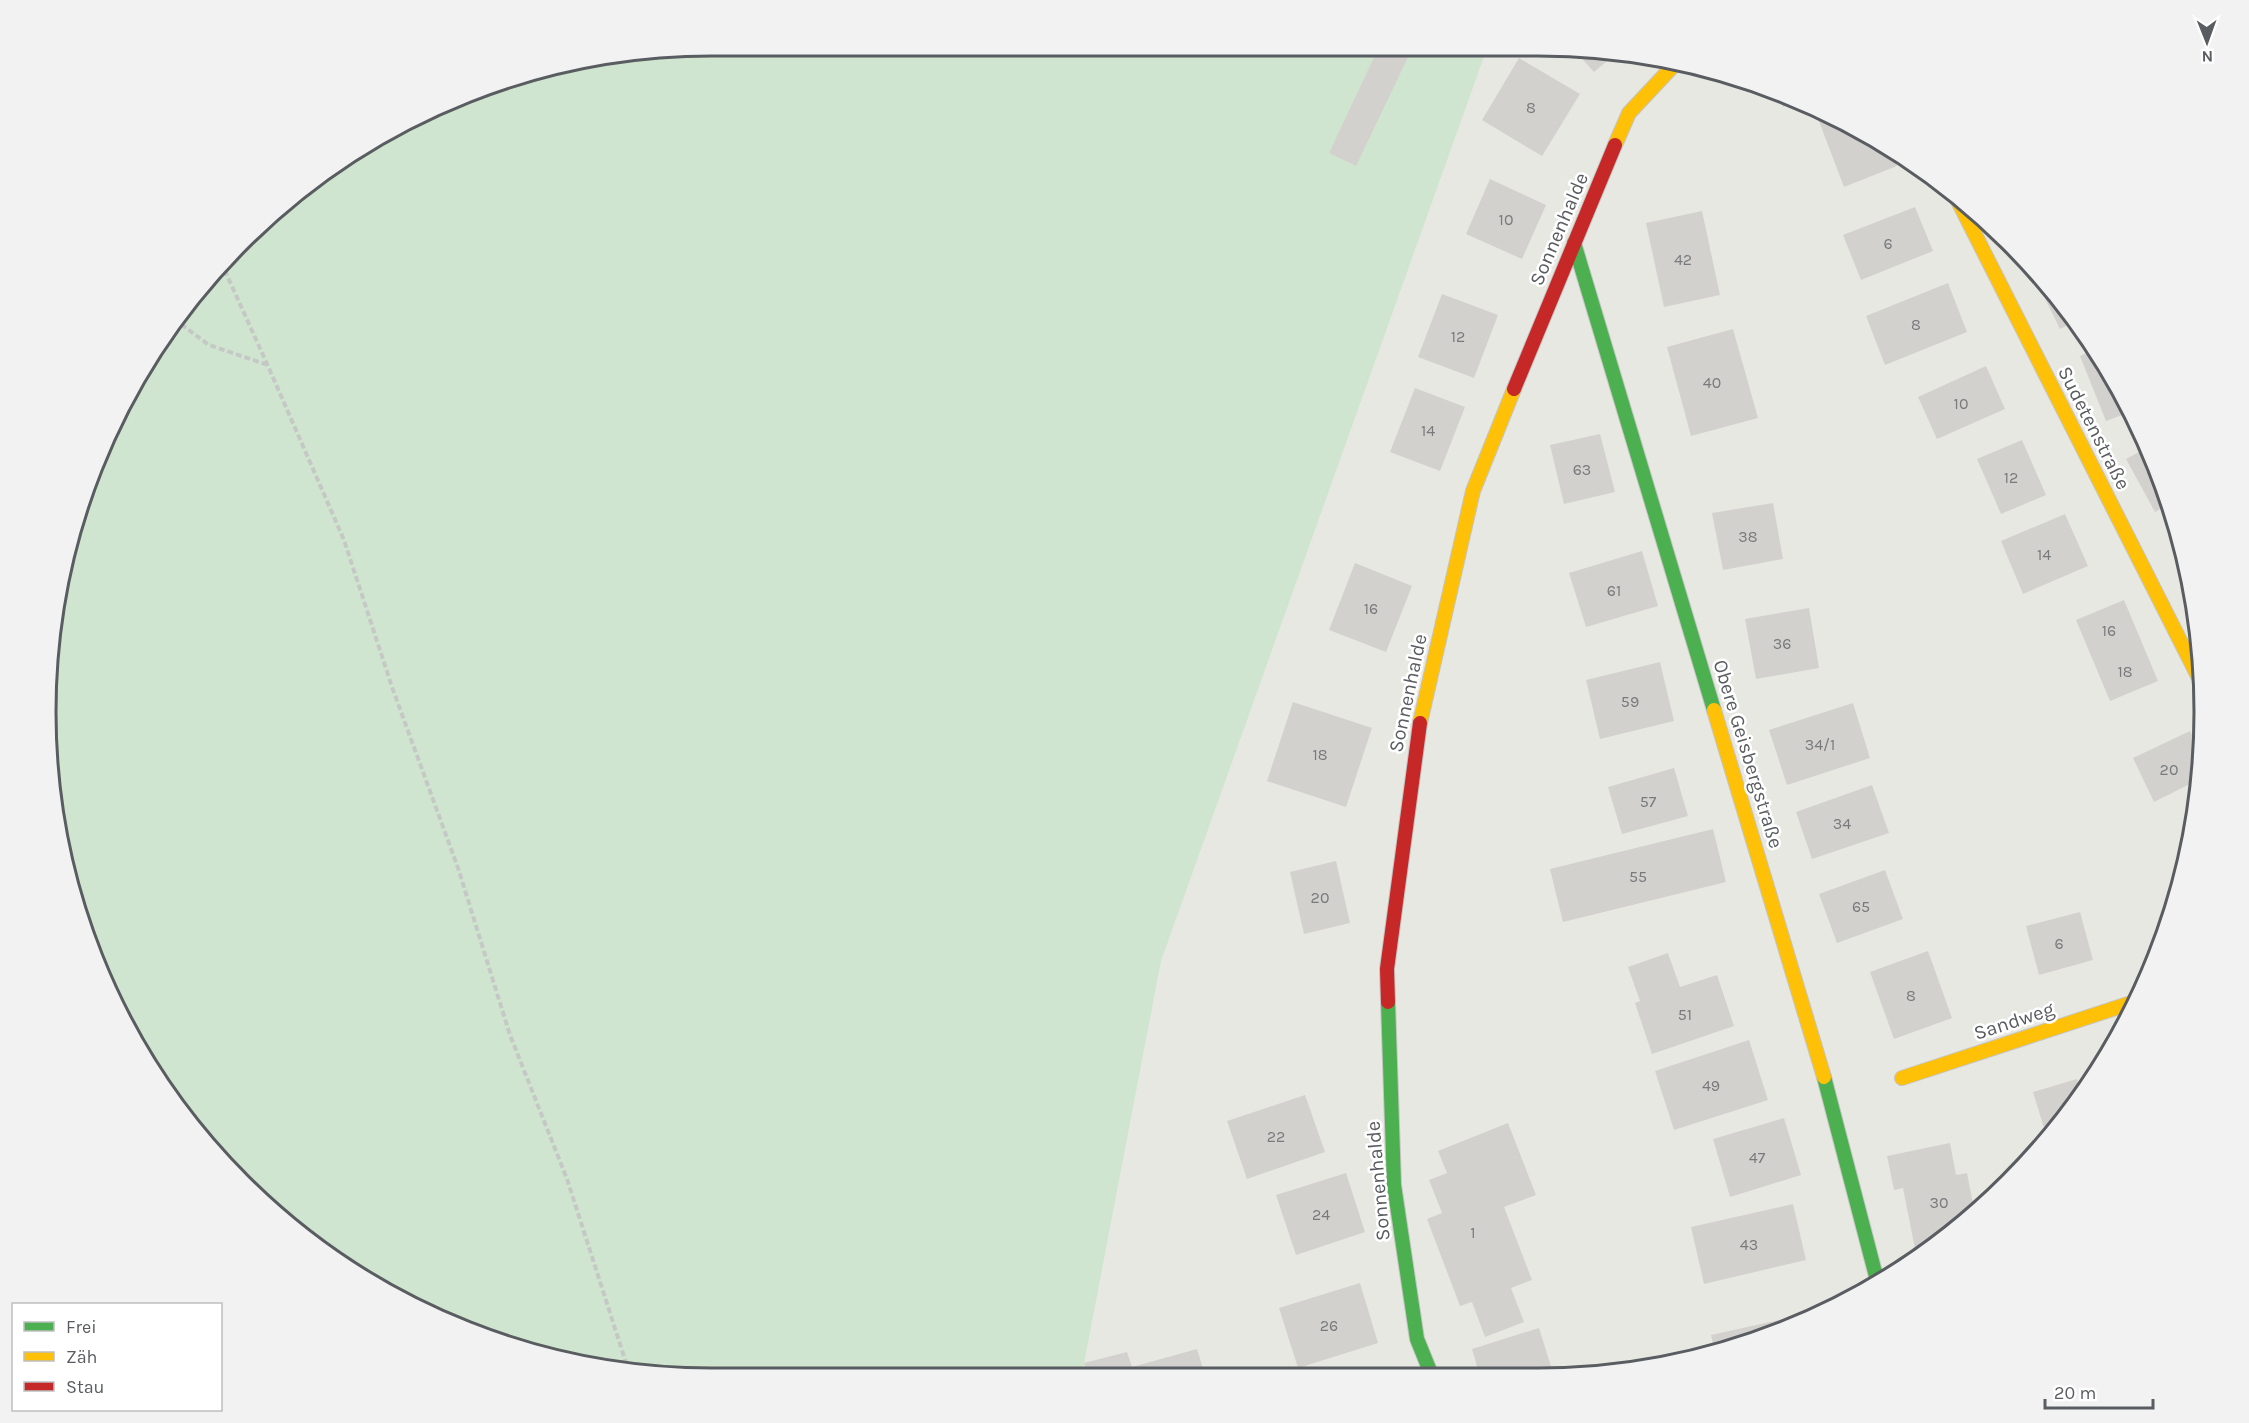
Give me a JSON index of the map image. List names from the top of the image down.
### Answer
{
  "streets": {
    "street": [
      "Sonnenhalde",
      "Sudetenstraße",
      "Obere Geisbergstraße",
      "Sandweg"
    ]
  },
  "crossings": [
    ["Sonnenhalde", "Obere Geisbergstraße"]
  ],
  "house_numbers": [
    "8",
    "10",
    "6",
    "42",
    "8",
    "12",
    "40",
    "10",
    "14",
    "63",
    "12",
    "38",
    "14",
    "61",
    "16",
    "16",
    "36",
    "18",
    "59",
    "34/1",
    "18",
    "20",
    "57",
    "34",
    "55",
    "20",
    "65",
    "6",
    "8",
    "51",
    "49",
    "22",
    "47",
    "30",
    "24",
    "1",
    "43",
    "26"
  ],
  "legend": ["Frei", "Zäh", "Stau"],
  "scale_bar": "20 m",
  "north": "bottom"
}
